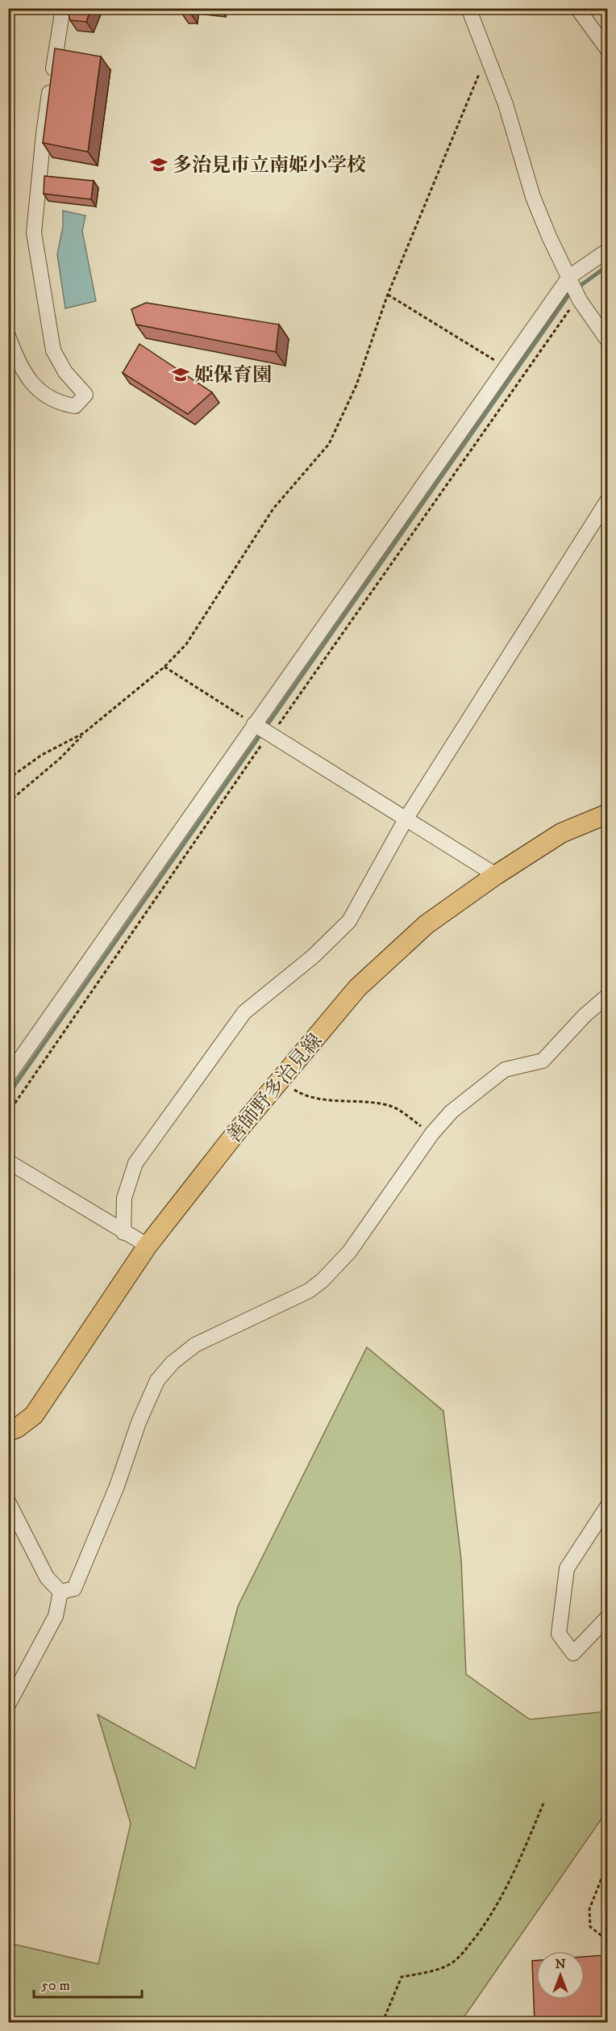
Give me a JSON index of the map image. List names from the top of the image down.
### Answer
{
  "streets": {
    "main road": ["善師野多治見線"]
  },
  "places": {
    "school or university": ["多治見市立南姫小学校", "姫保育園"]
  },
  "scale_bar": "50 m",
  "north": "top"
}
